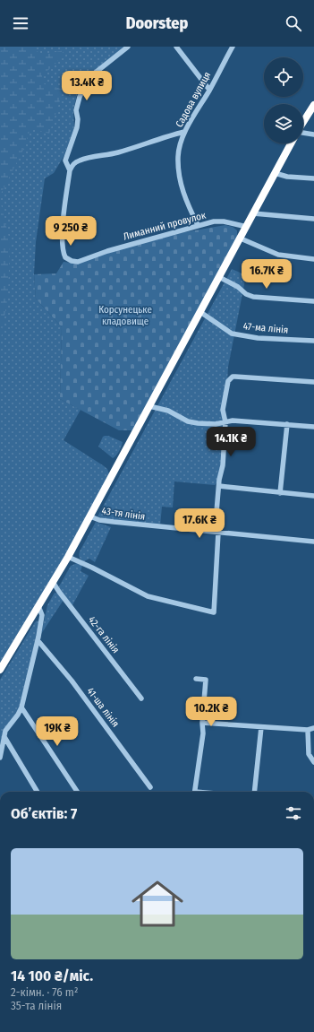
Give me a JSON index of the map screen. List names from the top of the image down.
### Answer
{
  "streets": {
    "street": [
      "Садова вулиця",
      "Лиманний провулок",
      "47-ма лінія",
      "43-тя лінія",
      "42-га лінія",
      "41-ша лінія"
    ]
  },
  "crossings": [
    ["Садова вулиця", "Лиманний провулок"]
  ],
  "parks": ["Корсунецьке кладовище"],
  "page": {
    "header": "Doorstep",
    "price": [
      "13.4K ₴",
      "9 250 ₴",
      "16.7K ₴",
      "14.1K ₴",
      "17.6K ₴",
      "10.2K ₴",
      "19K ₴"
    ],
    "heading": "Об’єктів: 7",
    "list": [
      {
        "name": "14 100 ₴/міс.",
        "note": "2-кімн. · 76 m² · 35-та лінія"
      }
    ]
  }
}
